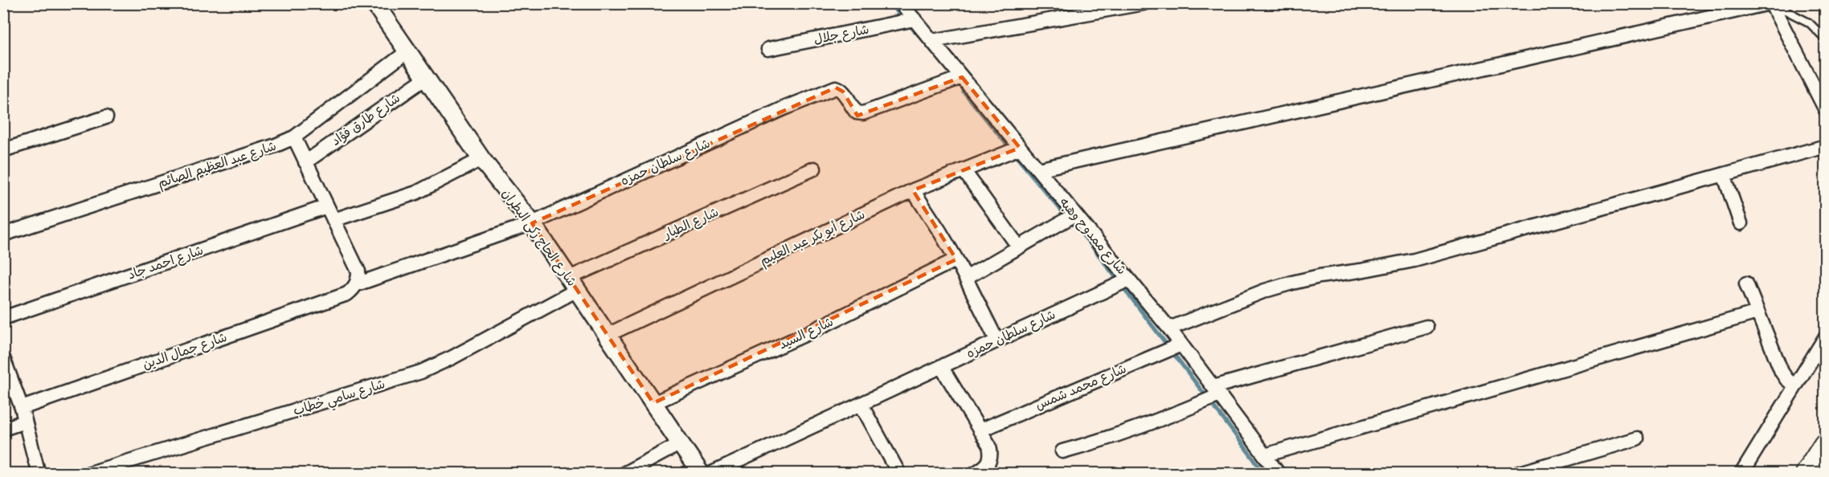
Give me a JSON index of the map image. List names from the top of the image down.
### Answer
{
  "streets": {
    "street": [
      "شارع جلال",
      "شارع طارق فؤاد",
      "شارع سلطان حمزه",
      "شارع عبد العظيم الصائم",
      "شارع الطيار",
      "شارع ممدوح وهبه",
      "شارع الحاج زكى البطران",
      "شارع أبو بكر عبد العليم",
      "شارع احمد جاد",
      "شارع السيد",
      "شارع جمال الدين",
      "شارع محمد شمس",
      "شارع سامي خطاب"
    ]
  },
  "crossings": [
    ["شارع جلال", "شارع ممدوح وهبه"],
    ["شارع طارق فؤاد", "شارع الحاج زكى البطران"],
    ["شارع سلطان حمزه", "شارع ممدوح وهبه"],
    ["شارع سلطان حمزه", "شارع الحاج زكى البطران"],
    ["شارع سلطان حمزه", "شارع جمال الدين"],
    ["شارع عبد العظيم الصائم", "شارع الحاج زكى البطران"],
    ["شارع الطيار", "شارع الحاج زكى البطران"],
    ["شارع الطيار", "شارع سامي خطاب"],
    ["شارع ممدوح وهبه", "شارع أبو بكر عبد العليم"],
    ["شارع ممدوح وهبه", "شارع محمد شمس"],
    ["شارع الحاج زكى البطران", "شارع أبو بكر عبد العليم"],
    ["شارع الحاج زكى البطران", "شارع السيد"],
    ["شارع الحاج زكى البطران", "شارع سامي خطاب"]
  ]
}
